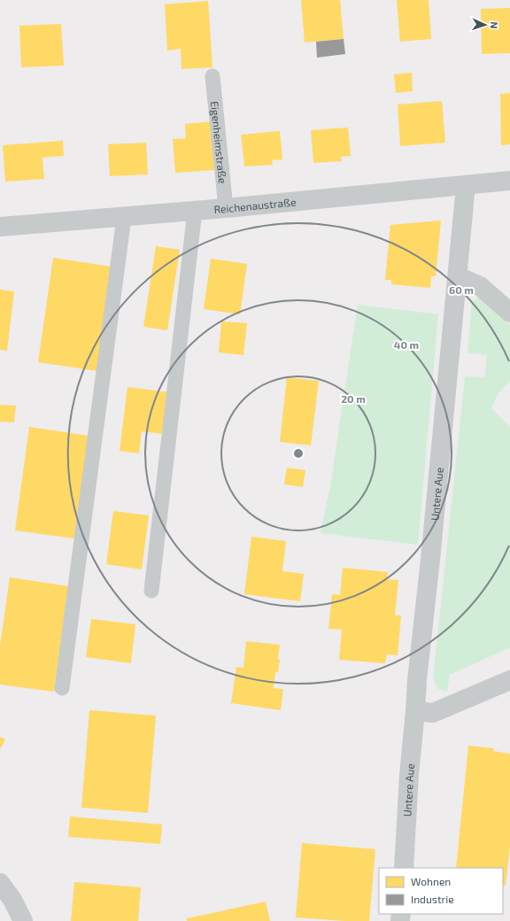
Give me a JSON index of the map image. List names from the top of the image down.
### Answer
{
  "streets": {
    "street": ["Reichenaustraße", "Untere Aue"],
    "lane": ["Eigenheimstraße"]
  },
  "crossings": [
    ["Eigenheimstraße", "Reichenaustraße"],
    ["Reichenaustraße", "Untere Aue"]
  ],
  "legend": ["Wohnen", "Industrie"],
  "north": "right",
  "rings": ["60 m", "40 m", "20 m"]
}
